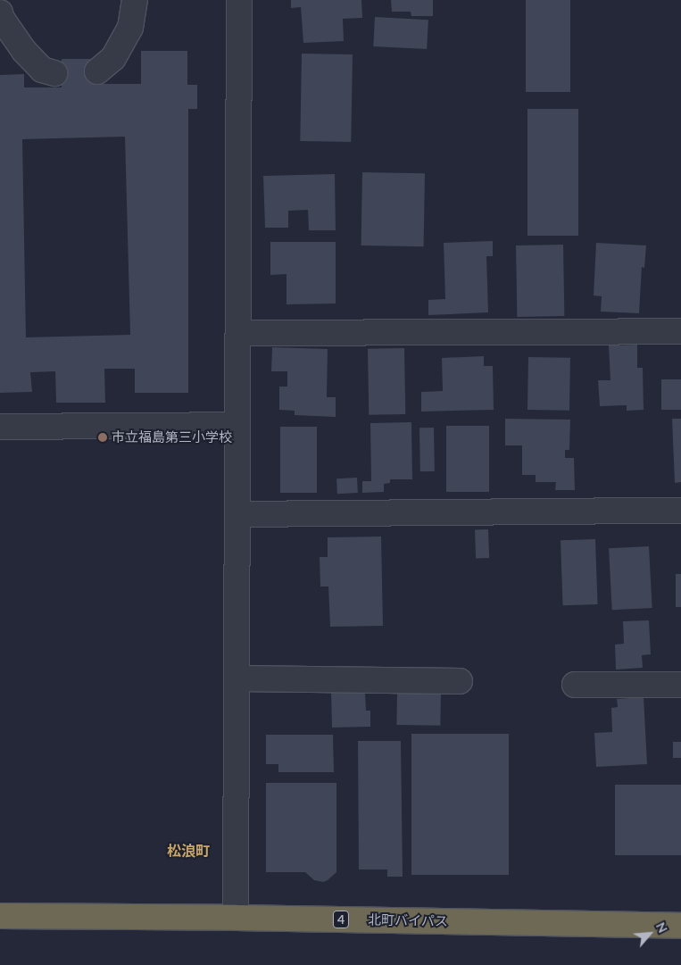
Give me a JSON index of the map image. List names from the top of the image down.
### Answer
{
  "streets": {
    "highway": ["4", "北町バイパス"]
  },
  "districts": ["松浪町"],
  "places": ["市立福島第三小学校"],
  "north": "top right"
}
